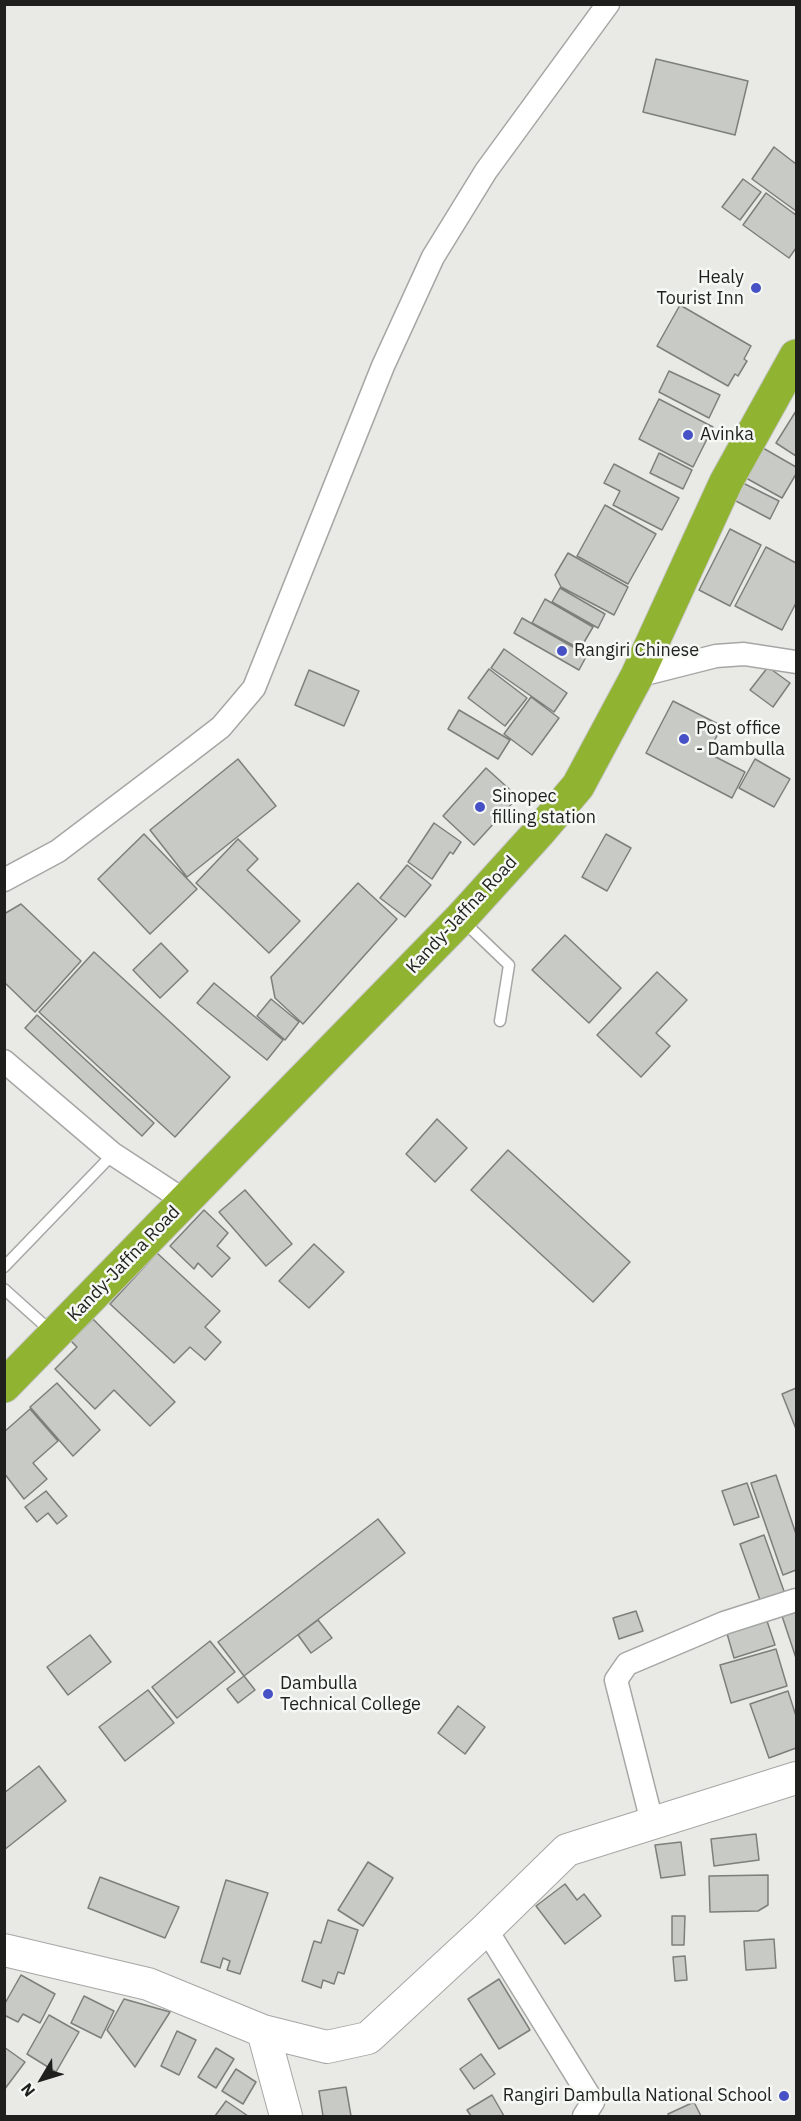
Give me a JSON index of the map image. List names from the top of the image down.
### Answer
{
  "streets": {
    "highway": ["Kandy-Jaffna Road"]
  },
  "places": [
    "Healy Tourist Inn",
    "Avinka",
    "Rangiri Chinese",
    "Post office - Dambulla",
    "Sinopec filling station",
    "Dambulla Technical College",
    "Rangiri Dambulla National School"
  ],
  "north": "bottom left"
}
